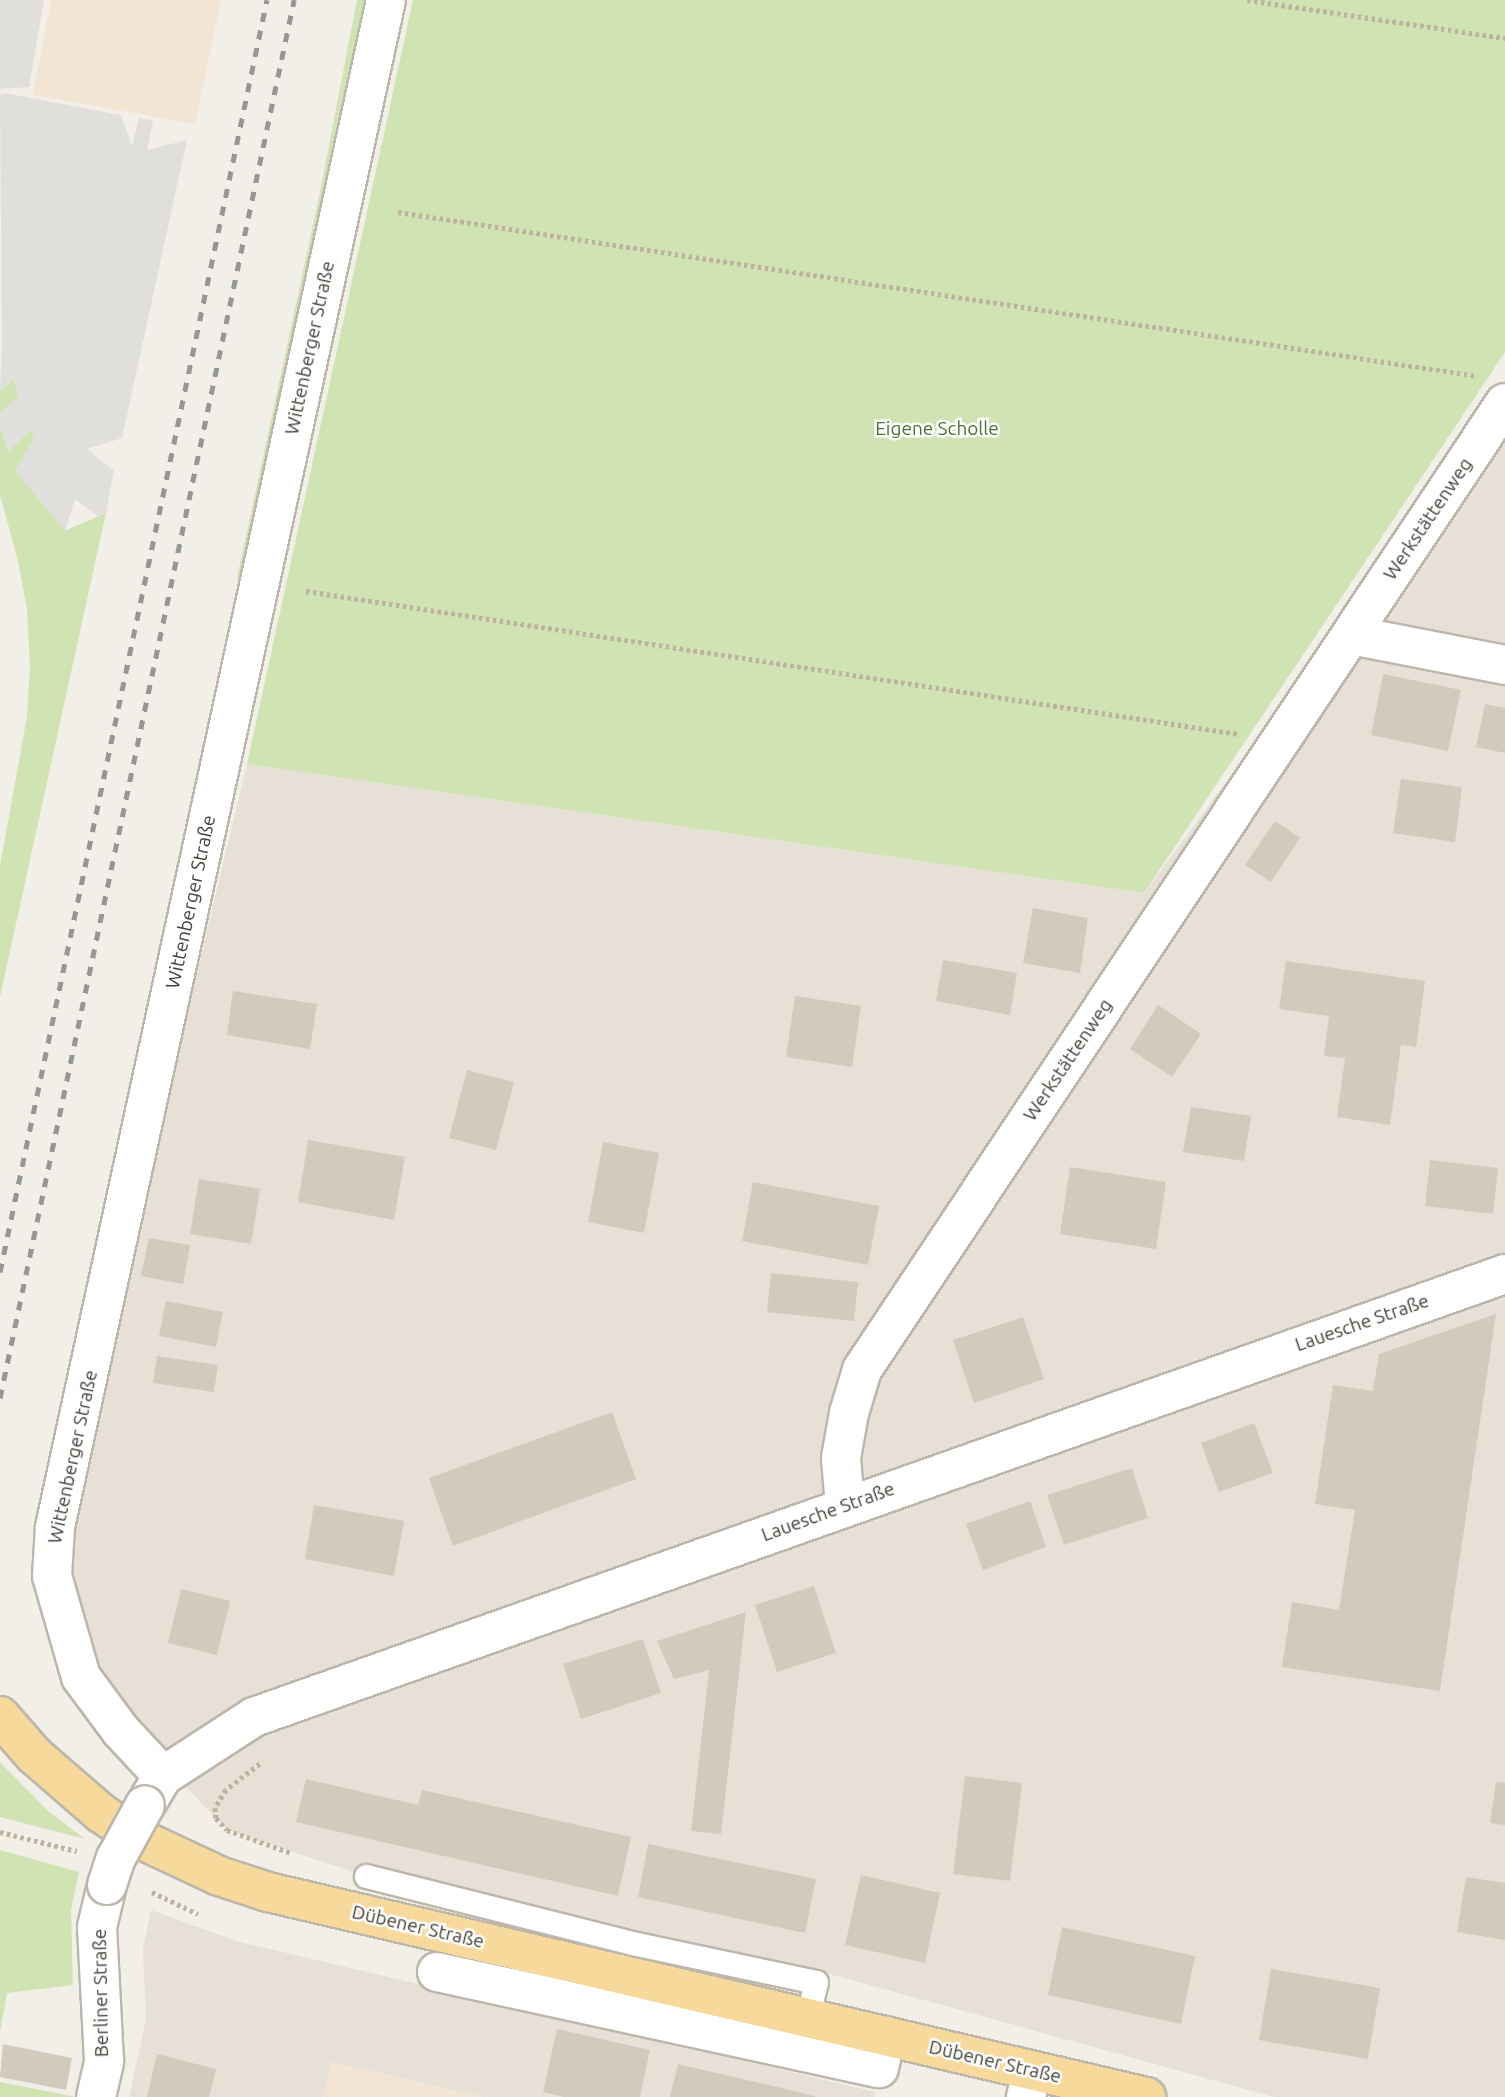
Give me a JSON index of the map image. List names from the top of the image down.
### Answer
{
  "streets": {
    "main road": ["Dübener Straße"],
    "street": [
      "Wittenberger Straße",
      "Werkstättenweg",
      "Lauesche Straße",
      "Berliner Straße"
    ]
  },
  "crossings": [
    ["Wittenberger Straße", "Lauesche Straße"],
    ["Wittenberger Straße", "Berliner Straße"],
    ["Werkstättenweg", "Lauesche Straße"],
    ["Lauesche Straße", "Berliner Straße"]
  ],
  "parks": ["Eigene Scholle"]
}
